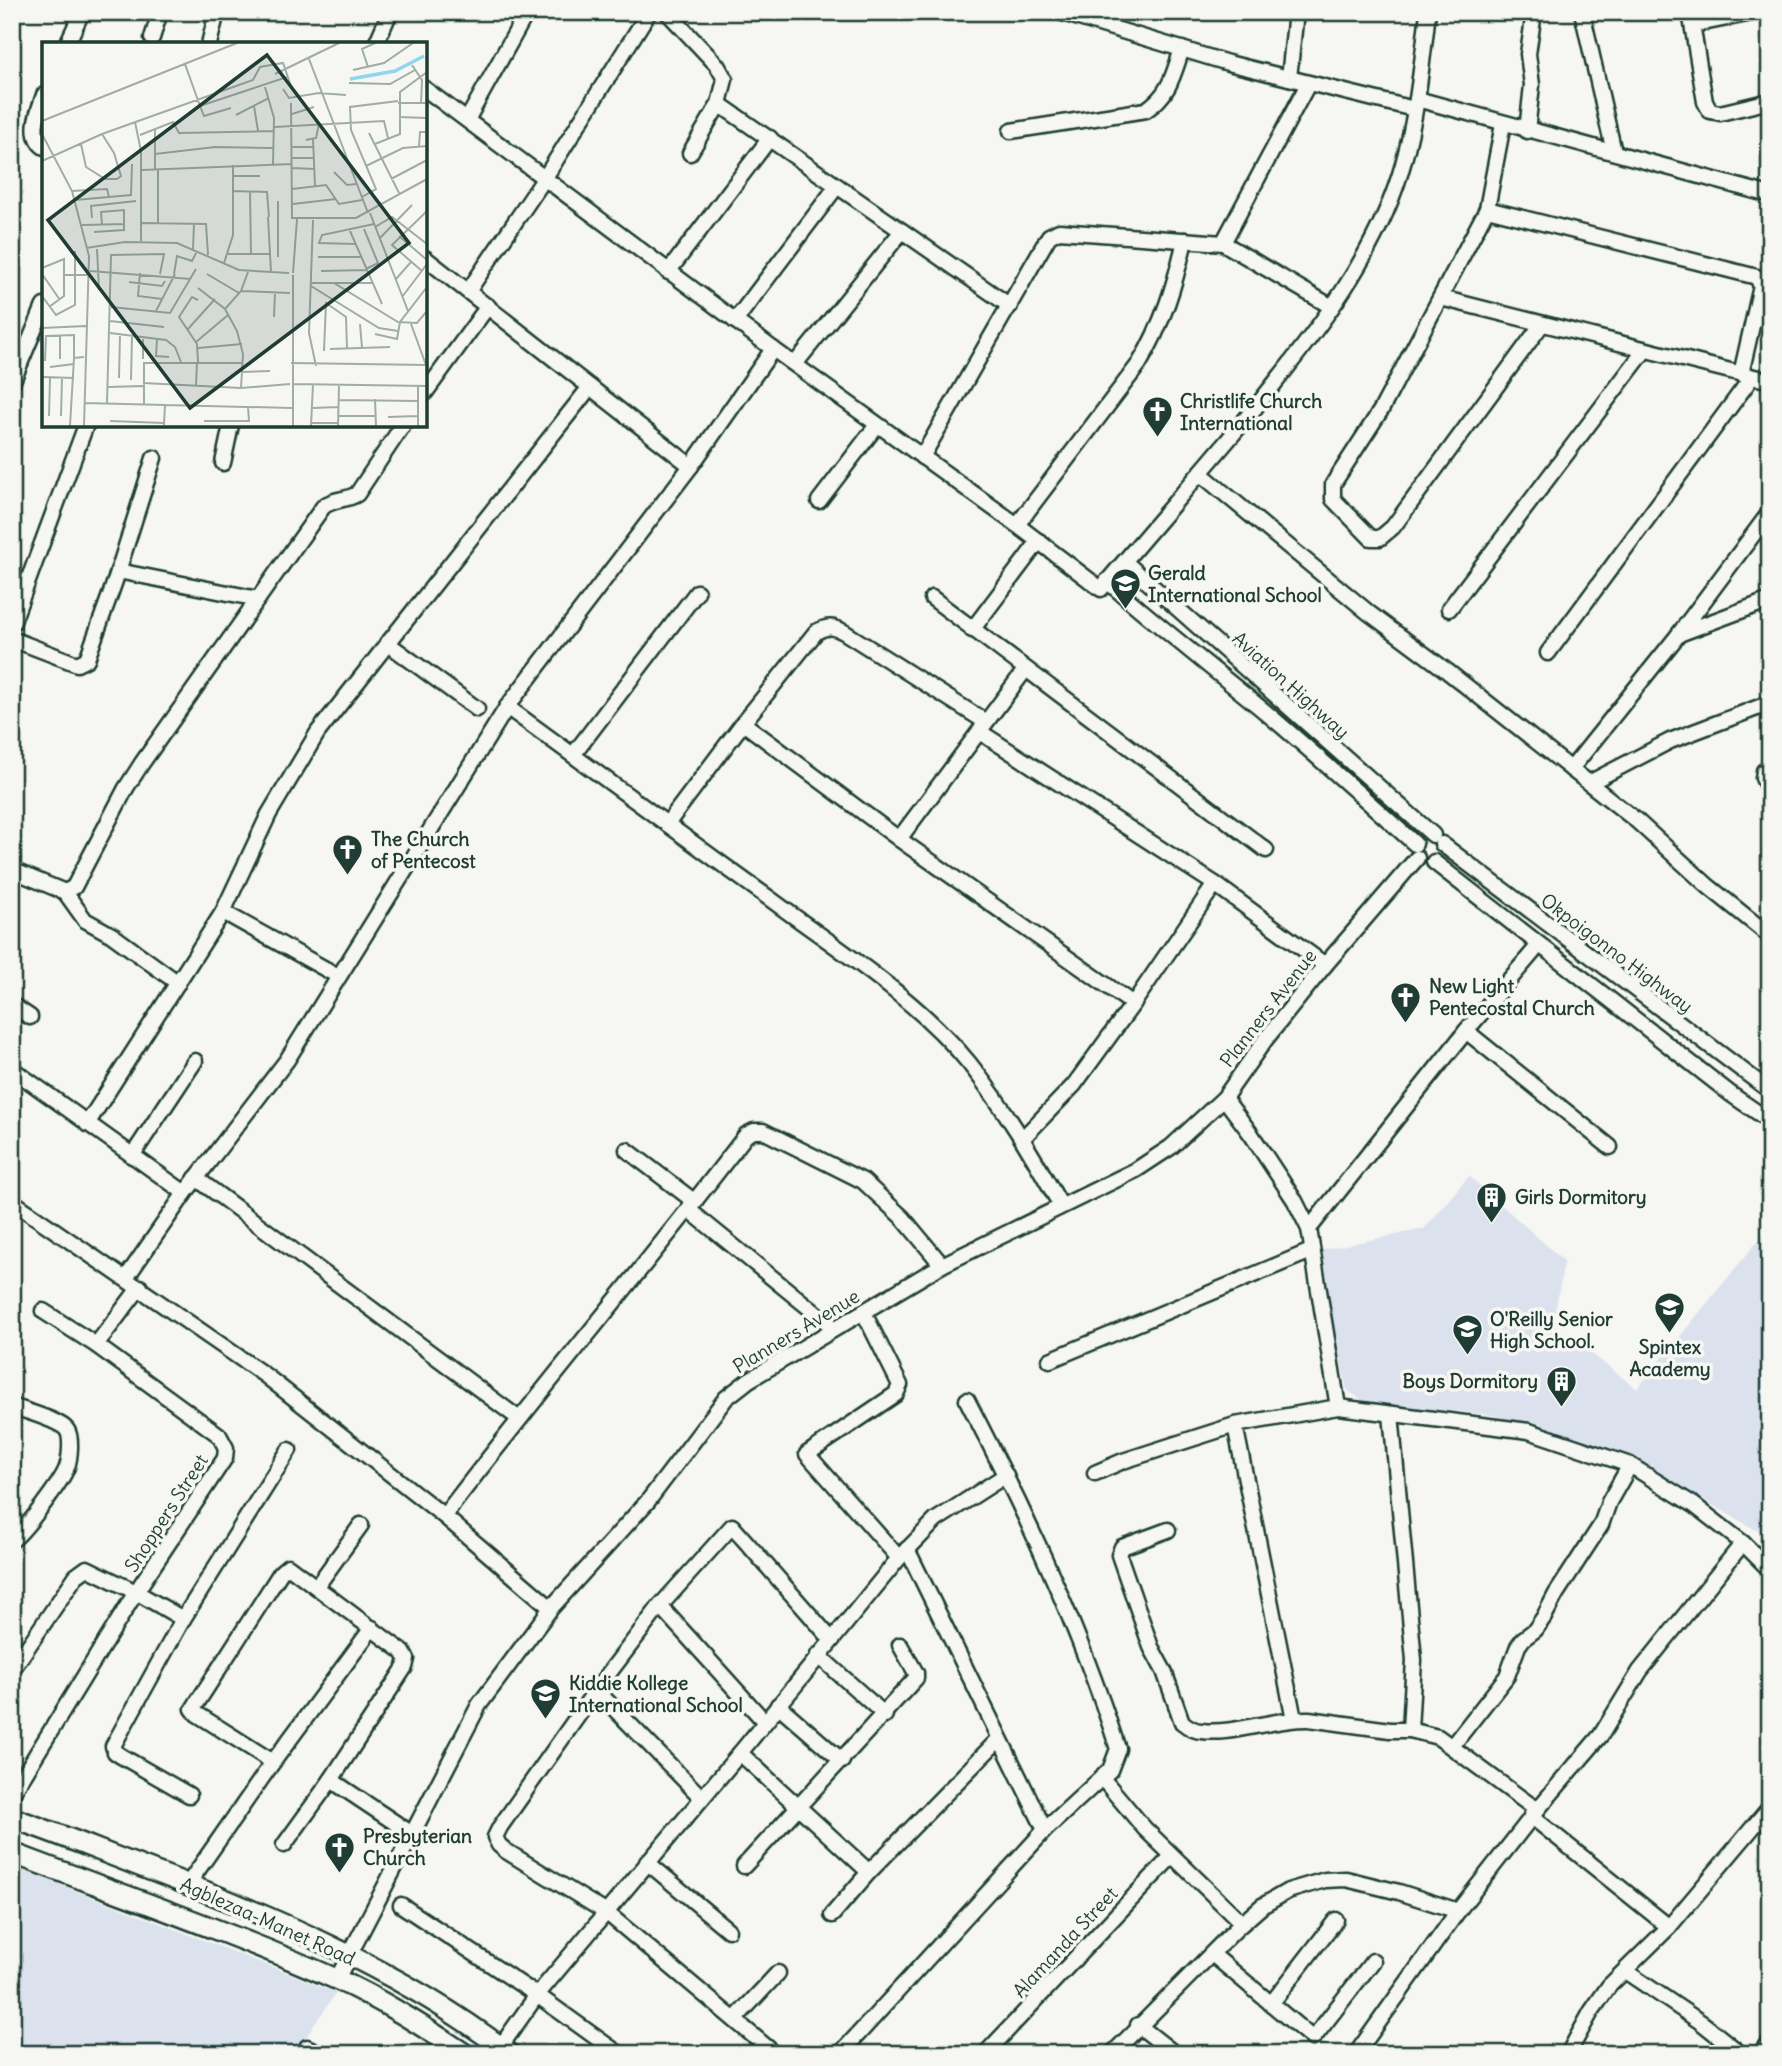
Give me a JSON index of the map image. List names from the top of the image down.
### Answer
{
  "streets": {
    "main road": ["Agblezaa-Manet Road"],
    "street": [
      "Aviation Highway",
      "Okpoigonno Highway",
      "Planners Avenue",
      "Shoppers Street",
      "Alamanda Street"
    ]
  },
  "crossings": [
    ["Aviation Highway", "Okpoigonno Highway"],
    ["Aviation Highway", "Planners Avenue"],
    ["Okpoigonno Highway", "Planners Avenue"],
    ["Planners Avenue", "Agblezaa-Manet Road"]
  ],
  "places": {
    "church": [
      "Christlife Church International",
      "The Church of Pentecost",
      "New Light Pentecostal Church",
      "Presbyterian Church"
    ],
    "school or university": [
      "Gerald International School",
      "Spintex Academy",
      "O'Reilly Senior High School.",
      "Kiddie Kollege International School"
    ],
    "building": ["Girls Dormitory", "Boys Dormitory"]
  }
}
